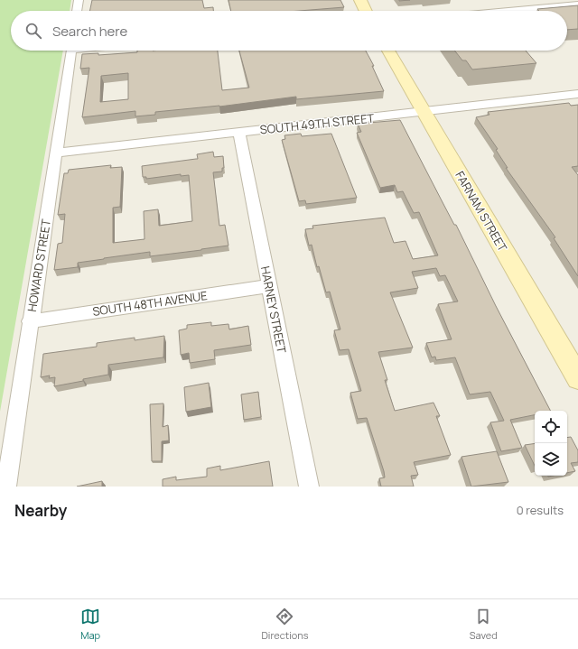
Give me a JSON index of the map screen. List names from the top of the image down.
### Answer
{
  "streets": {
    "main road": ["FARNAM STREET"],
    "street": [
      "SOUTH 49TH STREET",
      "HOWARD STREET",
      "SOUTH 48TH AVENUE",
      "HARNEY STREET"
    ]
  },
  "crossings": [
    ["SOUTH 49TH STREET", "FARNAM STREET"],
    ["SOUTH 49TH STREET", "HOWARD STREET"],
    ["SOUTH 49TH STREET", "HARNEY STREET"],
    ["HOWARD STREET", "SOUTH 48TH AVENUE"],
    ["SOUTH 48TH AVENUE", "HARNEY STREET"]
  ],
  "page": {
    "search": "Search here",
    "heading": ["Nearby", "0 results"],
    "nav": ["Map", "Directions", "Saved"]
  }
}
